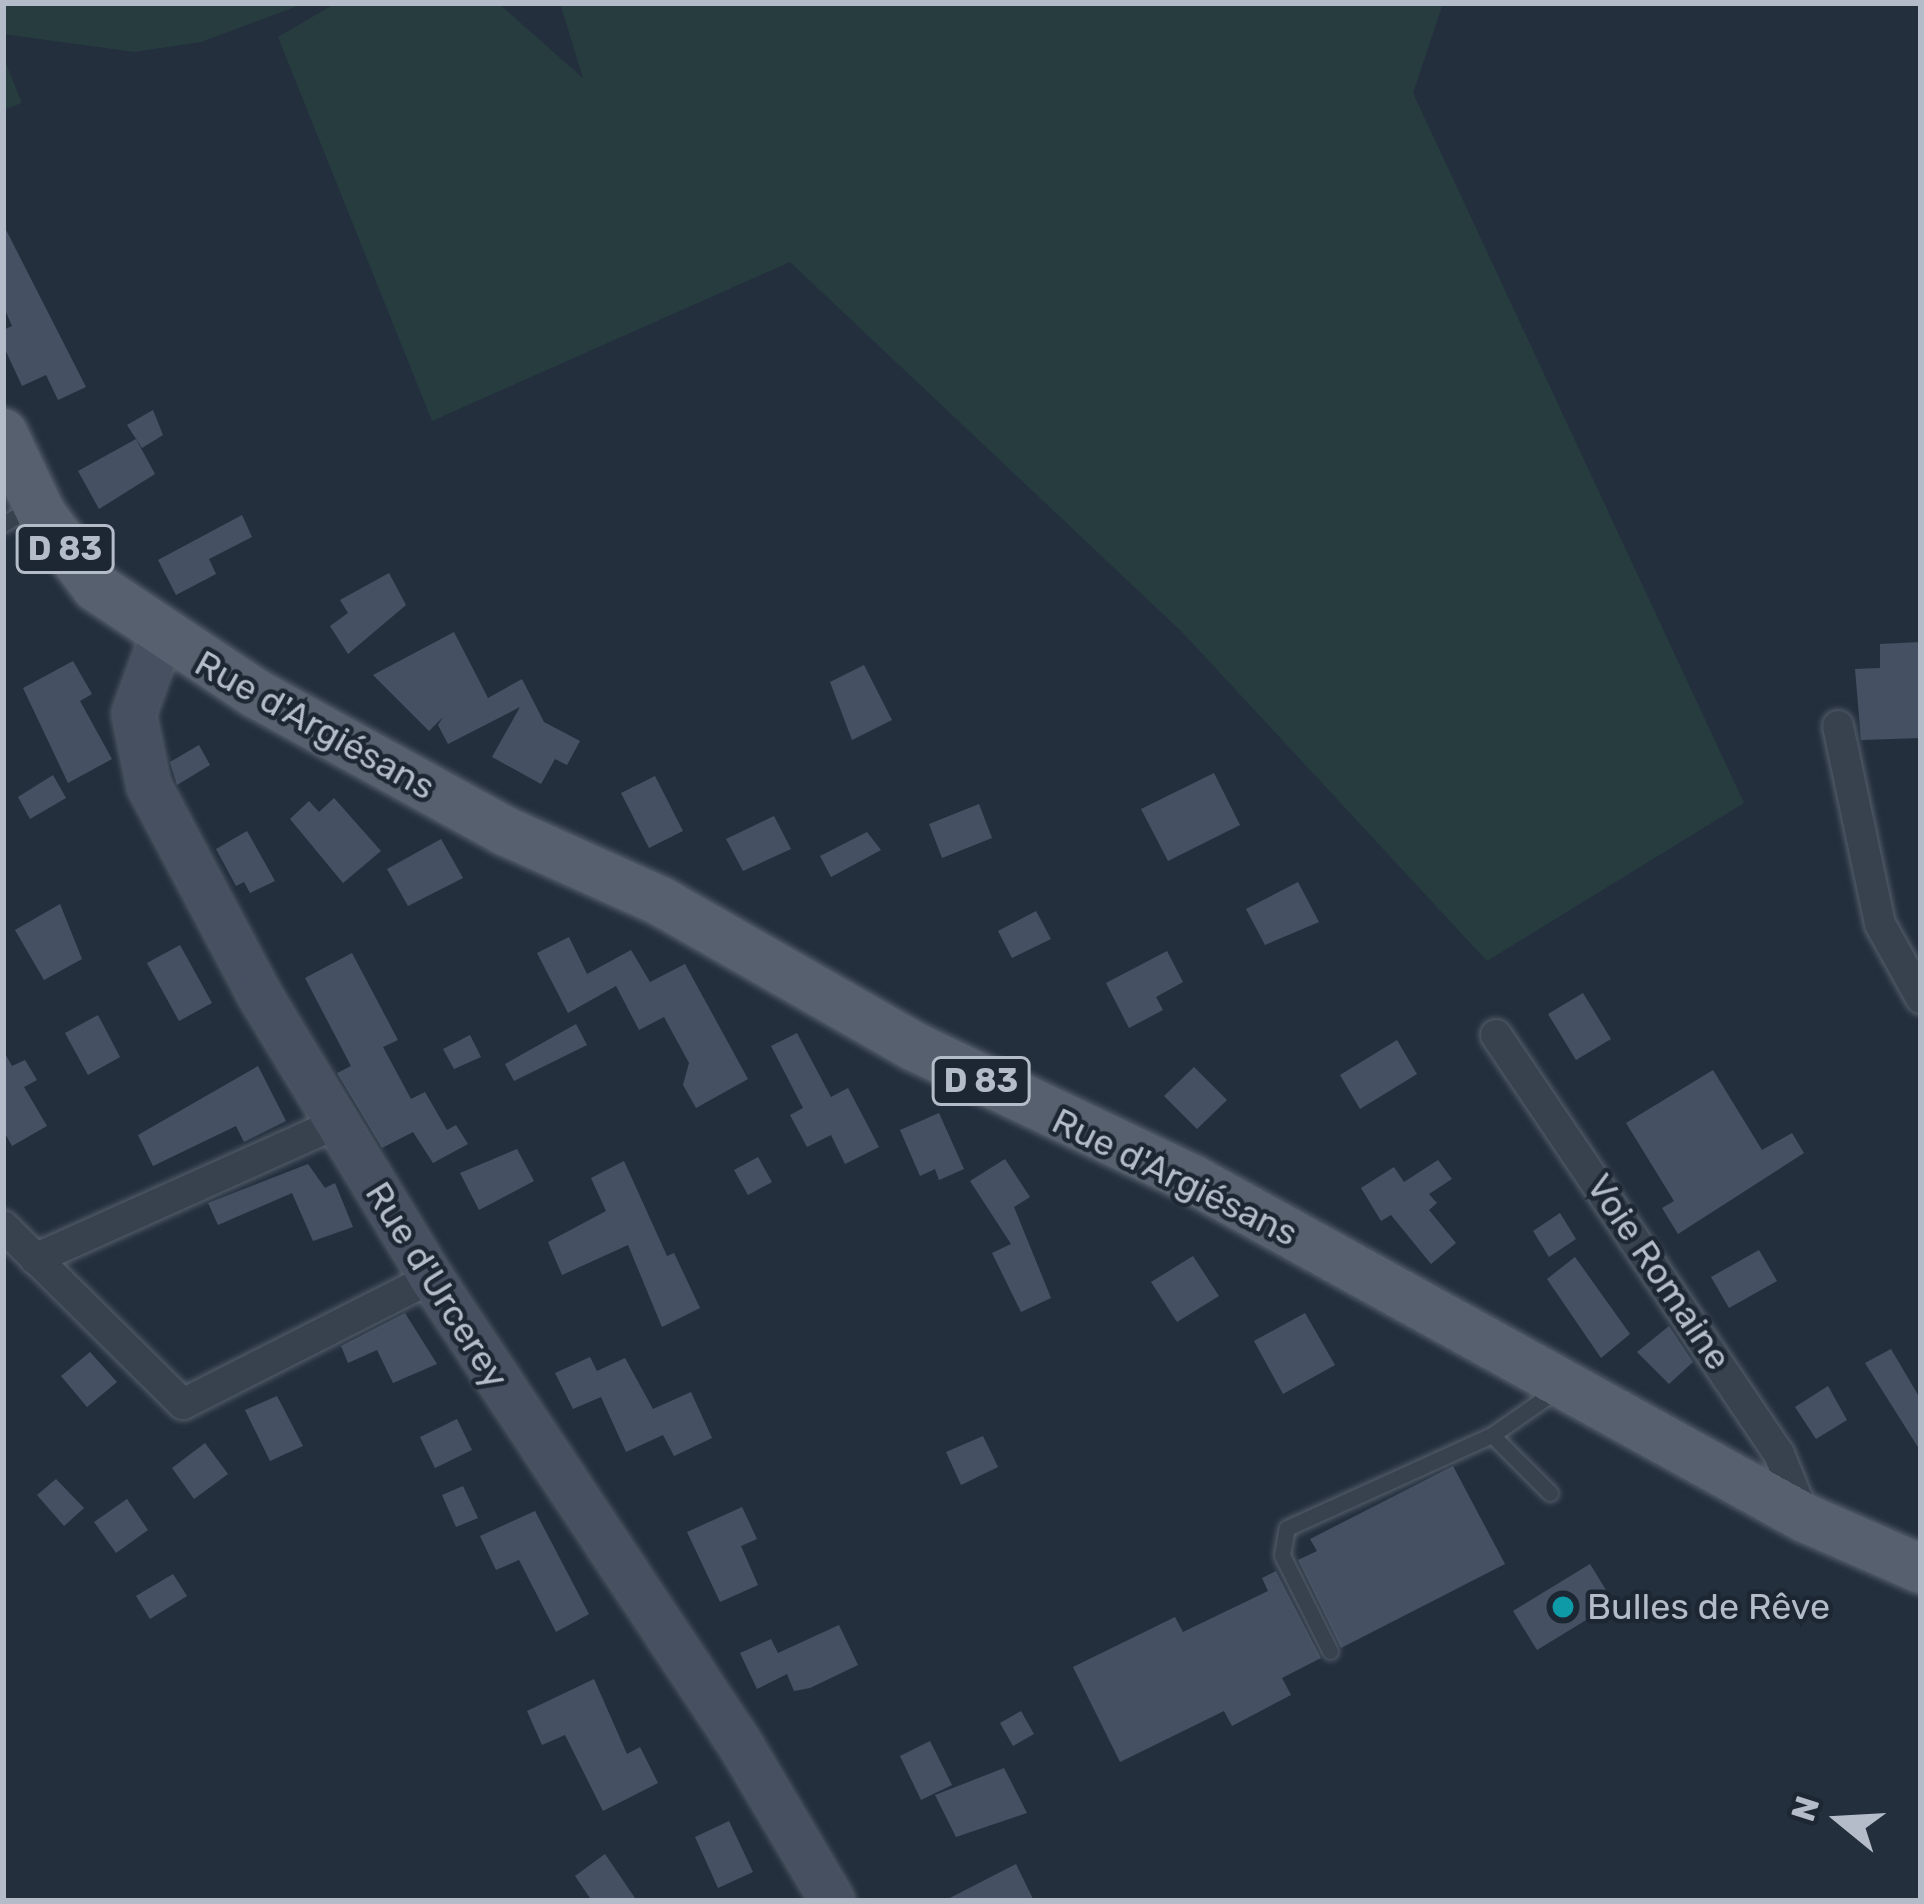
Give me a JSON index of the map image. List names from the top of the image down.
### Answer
{
  "streets": {
    "main road": ["D 83", "Rue d'Argiésans"],
    "street": ["Voie Romaine", "Rue d'Urcerey"]
  },
  "crossings": [
    ["D 83", "Rue d'Argiésans"],
    ["D 83", "Rue d'Urcerey"],
    ["Rue d'Argiésans", "Voie Romaine"],
    ["Rue d'Argiésans", "Rue d'Urcerey"]
  ],
  "places": ["Bulles de Rêve"],
  "north": "left"
}
